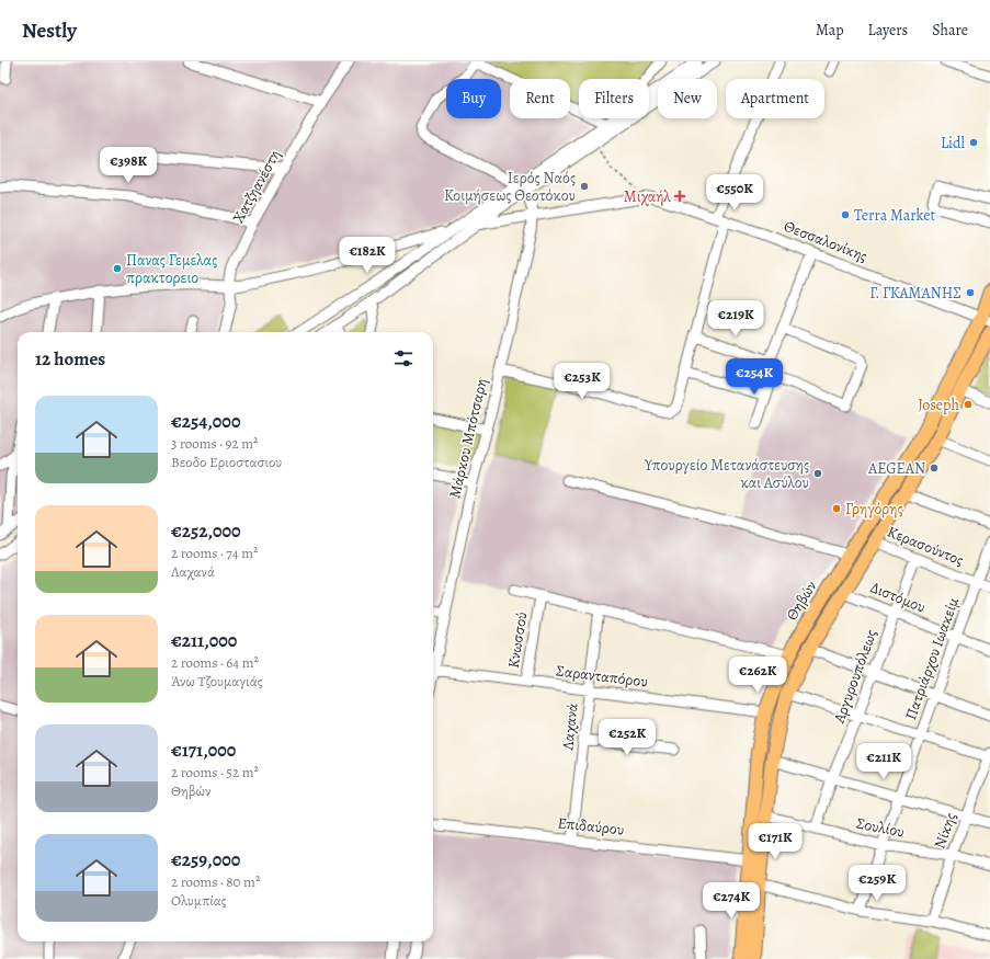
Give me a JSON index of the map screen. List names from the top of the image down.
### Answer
{
  "streets": {
    "main road": ["Θηβών"],
    "street": [
      "Χατζηανέστη",
      "Θεσσαλονίκης",
      "Μάρκου Μπότσαρη",
      "Κερασούντος",
      "Διστόμου",
      "Κνωσσού",
      "Πατριάρχου Ιωακείμ",
      "Σαρανταπόρου",
      "Αργυρουπόλεως",
      "Λαχανά",
      "Επιδαύρου",
      "Σουλίου",
      "Νίκης"
    ]
  },
  "crossings": [
    ["Θεσσαλονίκης", "Μάρκου Μπότσαρη"],
    ["Θεσσαλονίκης", "Θηβών"],
    ["Μάρκου Μπότσαρη", "Σαρανταπόρου"],
    ["Κερασούντος", "Θηβών"],
    ["Κερασούντος", "Πατριάρχου Ιωακείμ"],
    ["Κερασούντος", "Αργυρουπόλεως"],
    ["Διστόμου", "Θηβών"],
    ["Διστόμου", "Πατριάρχου Ιωακείμ"],
    ["Διστόμου", "Αργυρουπόλεως"],
    ["Θηβών", "Σαρανταπόρου"],
    ["Θηβών", "Επιδαύρου"],
    ["Θηβών", "Σουλίου"],
    ["Κνωσσού", "Σαρανταπόρου"],
    ["Πατριάρχου Ιωακείμ", "Σουλίου"],
    ["Σαρανταπόρου", "Λαχανά"],
    ["Αργυρουπόλεως", "Σουλίου"],
    ["Λαχανά", "Επιδαύρου"],
    ["Σουλίου", "Νίκης"]
  ],
  "places": {
    "other": [
      "Lidl",
      "Ιερός Ναός Κοιμήσεως Θεοτόκου",
      "Terra Market",
      "Πανας Γεμελας πρακτορειο",
      "Γ. ΓΚΑΜΑΝΗΣ",
      "Joseph",
      "AEGEAN",
      "Υπουργείο Μετανάστευσης και Ασύλου",
      "Γρηγόρης"
    ],
    "health": ["Μιχαήλ"]
  },
  "page": {
    "header": "Nestly",
    "nav": ["Map", "Layers", "Share"],
    "chip": [
      "Buy",
      "Rent",
      "Filters",
      "New",
      "Apartment"
    ],
    "price": [
      "€398K",
      "€550K",
      "€182K",
      "€219K",
      "€254K",
      "€253K",
      "€262K",
      "€252K",
      "€211K",
      "€171K",
      "€259K",
      "€274K"
    ],
    "heading": "12 homes",
    "list": [
      {
        "name": "€254,000",
        "note": "3 rooms · 92 m² · Βεοδο Εριοστασιου"
      },
      {
        "name": "€252,000",
        "note": "2 rooms · 74 m² · Λαχανά"
      },
      {
        "name": "€211,000",
        "note": "2 rooms · 64 m² · Άνω Τζουμαγιάς"
      },
      {
        "name": "€171,000",
        "note": "2 rooms · 52 m² · Θηβών"
      },
      {
        "name": "€259,000",
        "note": "2 rooms · 80 m² · Ολυμπίας"
      }
    ]
  }
}
